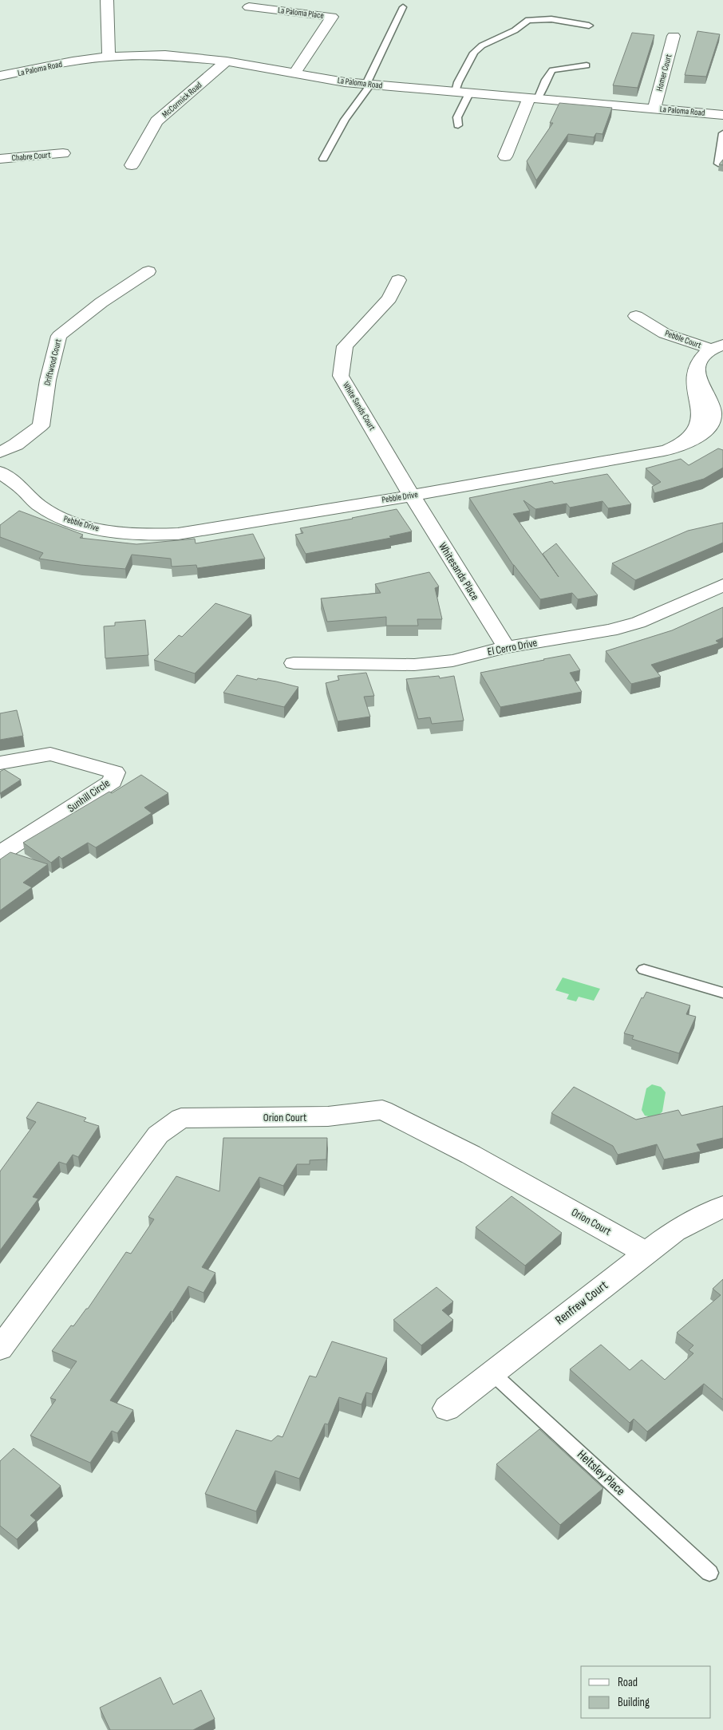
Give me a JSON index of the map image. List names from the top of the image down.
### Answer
{
  "streets": {
    "street": [
      "La Paloma Place",
      "La Paloma Road",
      "Homer Court",
      "McCormick Road",
      "Chabre Court",
      "Pebble Court",
      "Driftwood Court",
      "White Sands Court",
      "Pebble Drive",
      "Whitesands Place",
      "El Cerro Drive",
      "Sunhill Circle",
      "Orion Court",
      "Renfrew Court"
    ],
    "lane": ["Heltsley Place"]
  },
  "crossings": [
    ["La Paloma Place", "La Paloma Road"],
    ["La Paloma Road", "Homer Court"],
    ["La Paloma Road", "McCormick Road"],
    ["Pebble Court", "Pebble Drive"],
    ["White Sands Court", "Pebble Drive"],
    ["White Sands Court", "Whitesands Place"],
    ["Pebble Drive", "Whitesands Place"],
    ["Whitesands Place", "El Cerro Drive"],
    ["Orion Court", "Renfrew Court"],
    ["Renfrew Court", "Heltsley Place"]
  ],
  "legend": ["Road", "Building"]
}
